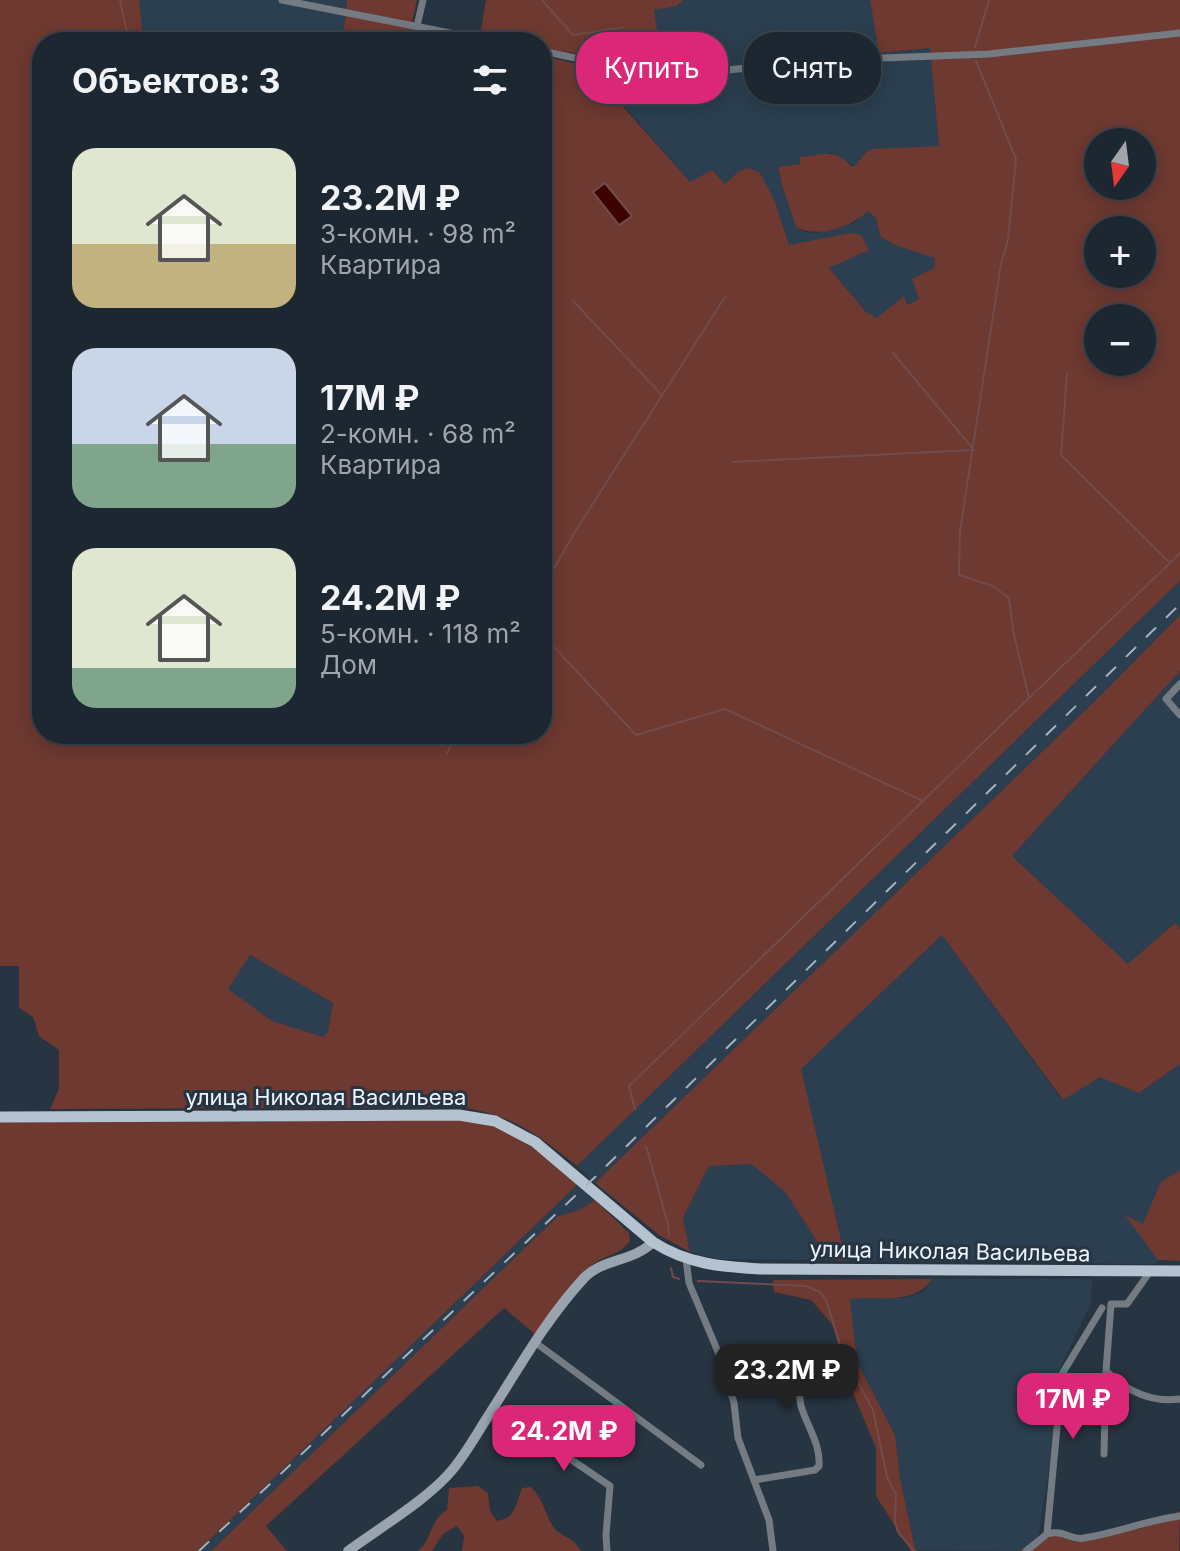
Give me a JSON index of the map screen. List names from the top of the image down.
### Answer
{
  "streets": {
    "main road": ["улица Николая Васильева"]
  },
  "north": "bottom",
  "page": {
    "chip": ["Купить", "Снять"],
    "heading": "Объектов: 3",
    "map_buttons": ["+", "−"],
    "list": [
      {
        "name": "23.2M ₽",
        "note": "3-комн. · 98 m² · Квартира"
      },
      {
        "name": "17M ₽",
        "note": "2-комн. · 68 m² · Квартира"
      },
      {
        "name": "24.2M ₽",
        "note": "5-комн. · 118 m² · Дом"
      }
    ],
    "price": ["23.2M ₽", "17M ₽", "24.2M ₽"]
  }
}
